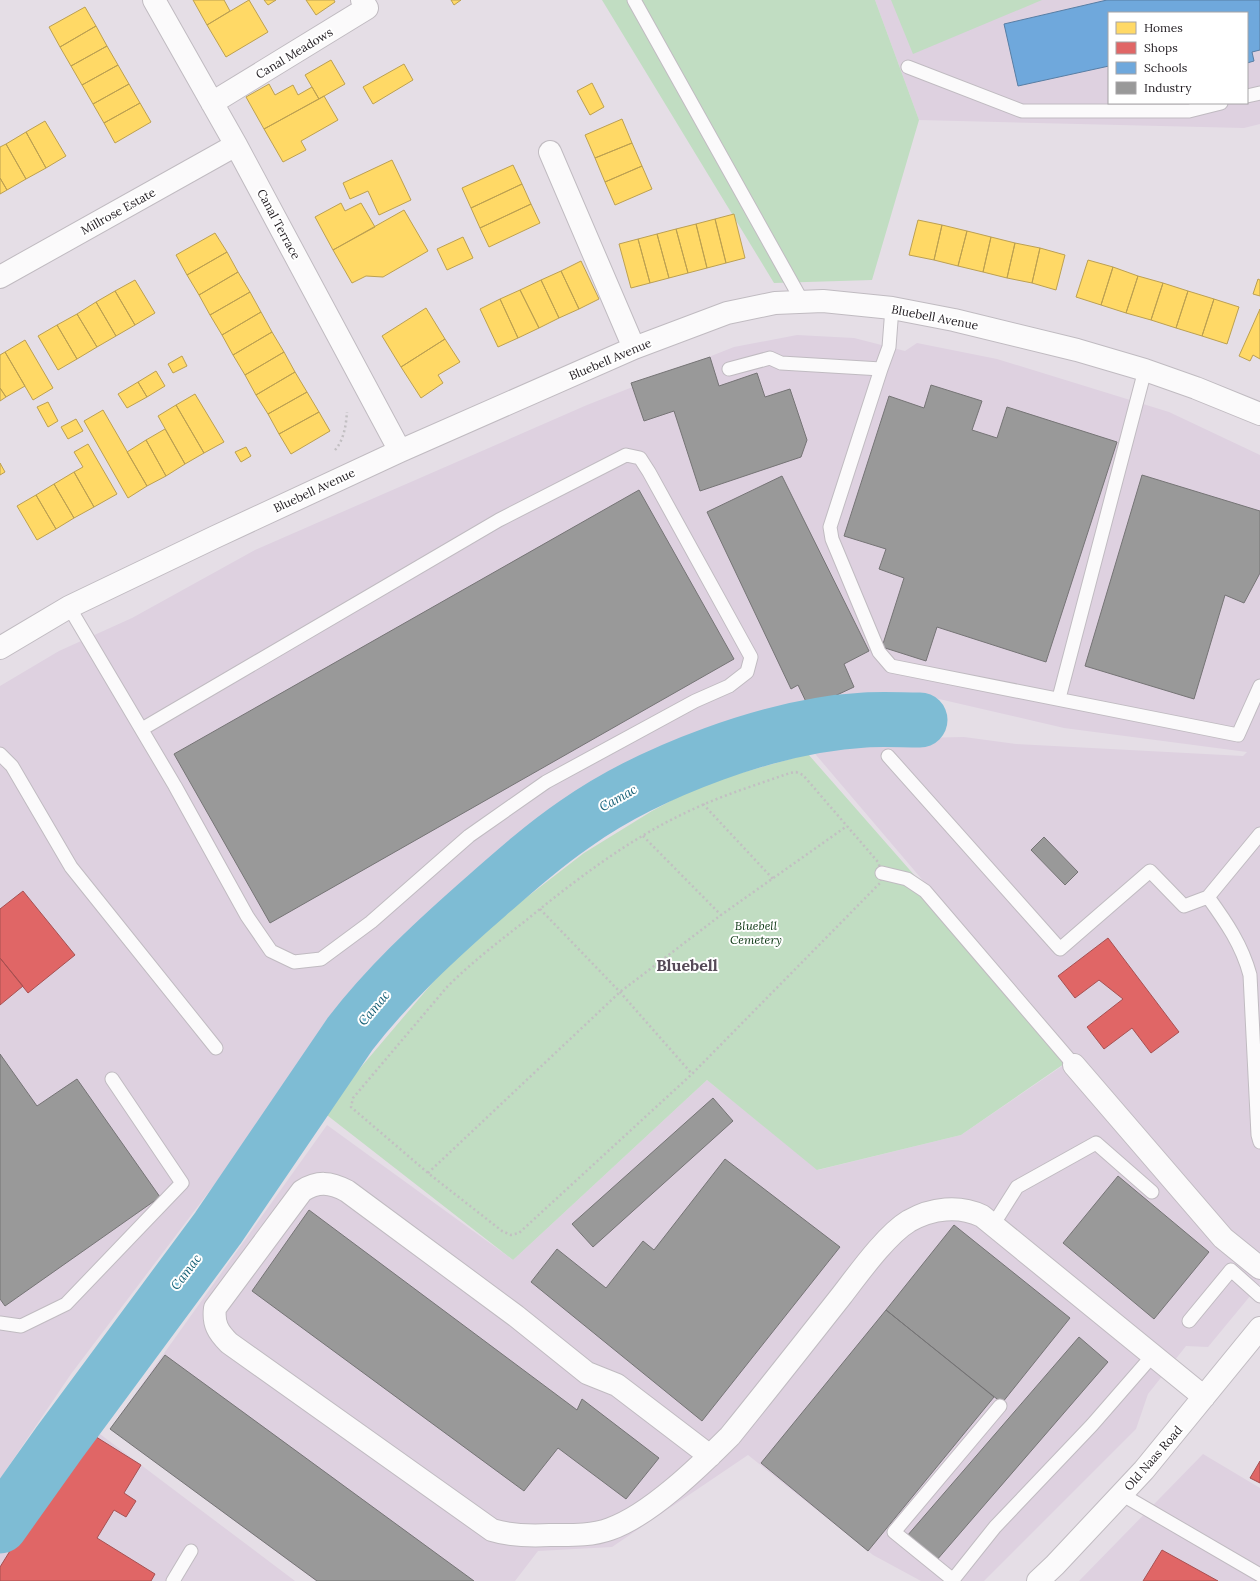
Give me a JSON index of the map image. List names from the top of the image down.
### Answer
{
  "streets": {
    "street": [
      "Canal Meadows",
      "Millrose Estate",
      "Canal Terrace",
      "Bluebell Avenue",
      "Old Naas Road"
    ]
  },
  "crossings": [
    ["Canal Meadows", "Canal Terrace"],
    ["Millrose Estate", "Canal Terrace"],
    ["Canal Terrace", "Bluebell Avenue"]
  ],
  "districts": ["Bluebell"],
  "water": ["Camac"],
  "parks": ["Bluebell Cemetery"],
  "legend": [
    "Homes",
    "Shops",
    "Schools",
    "Industry"
  ]
}
